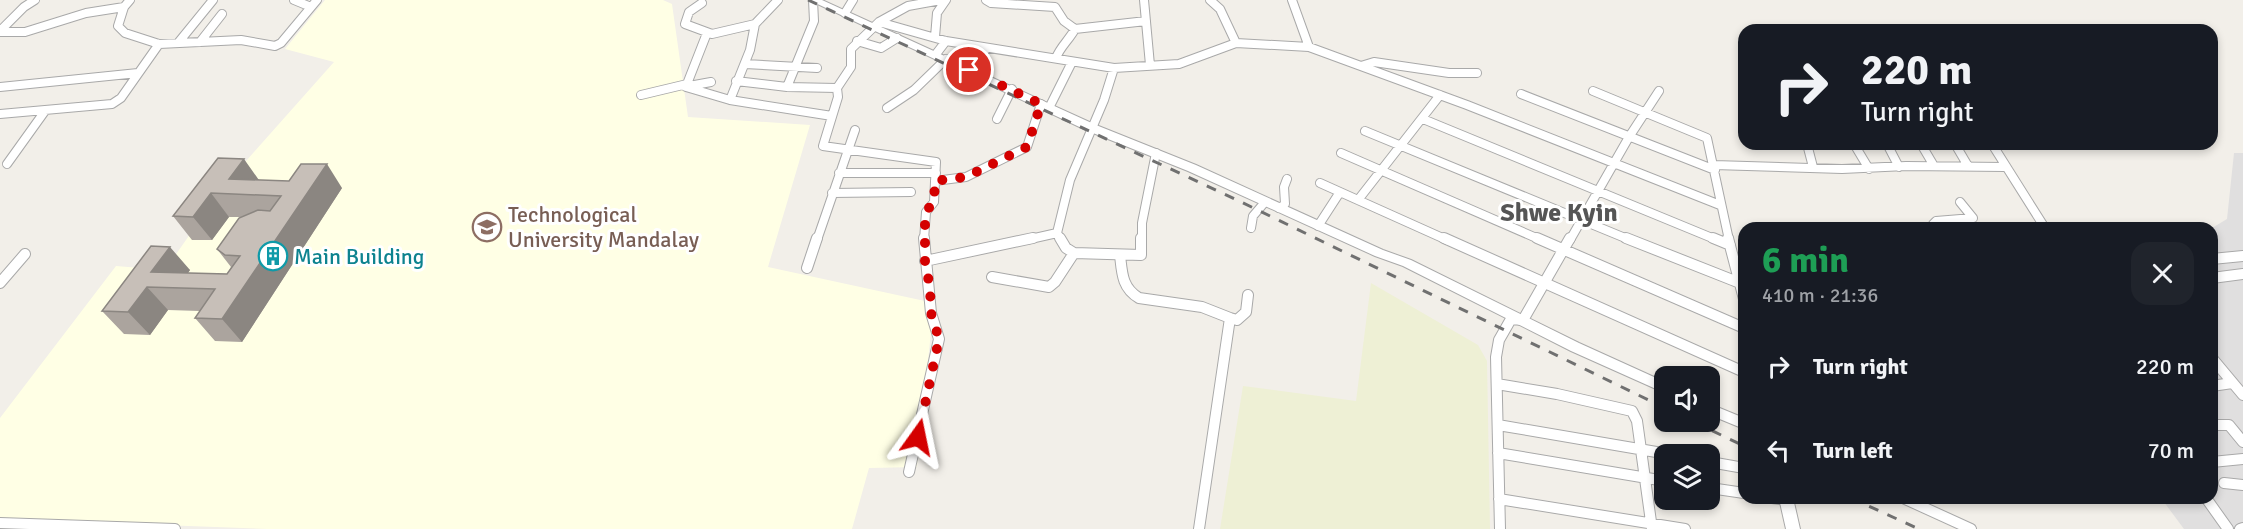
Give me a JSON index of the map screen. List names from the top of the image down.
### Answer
{
  "districts": ["Shwe Kyin"],
  "places": {
    "school or university": ["Technological University Mandalay"],
    "building": ["Main Building"]
  },
  "page": {
    "turn": ["220 m", "Turn right"],
    "heading": ["6 min", "410 m · 21:36"],
    "list": [
      {
        "name": "Turn right",
        "value": "220 m"
      },
      {
        "name": "Turn left",
        "value": "70 m"
      }
    ]
  }
}
